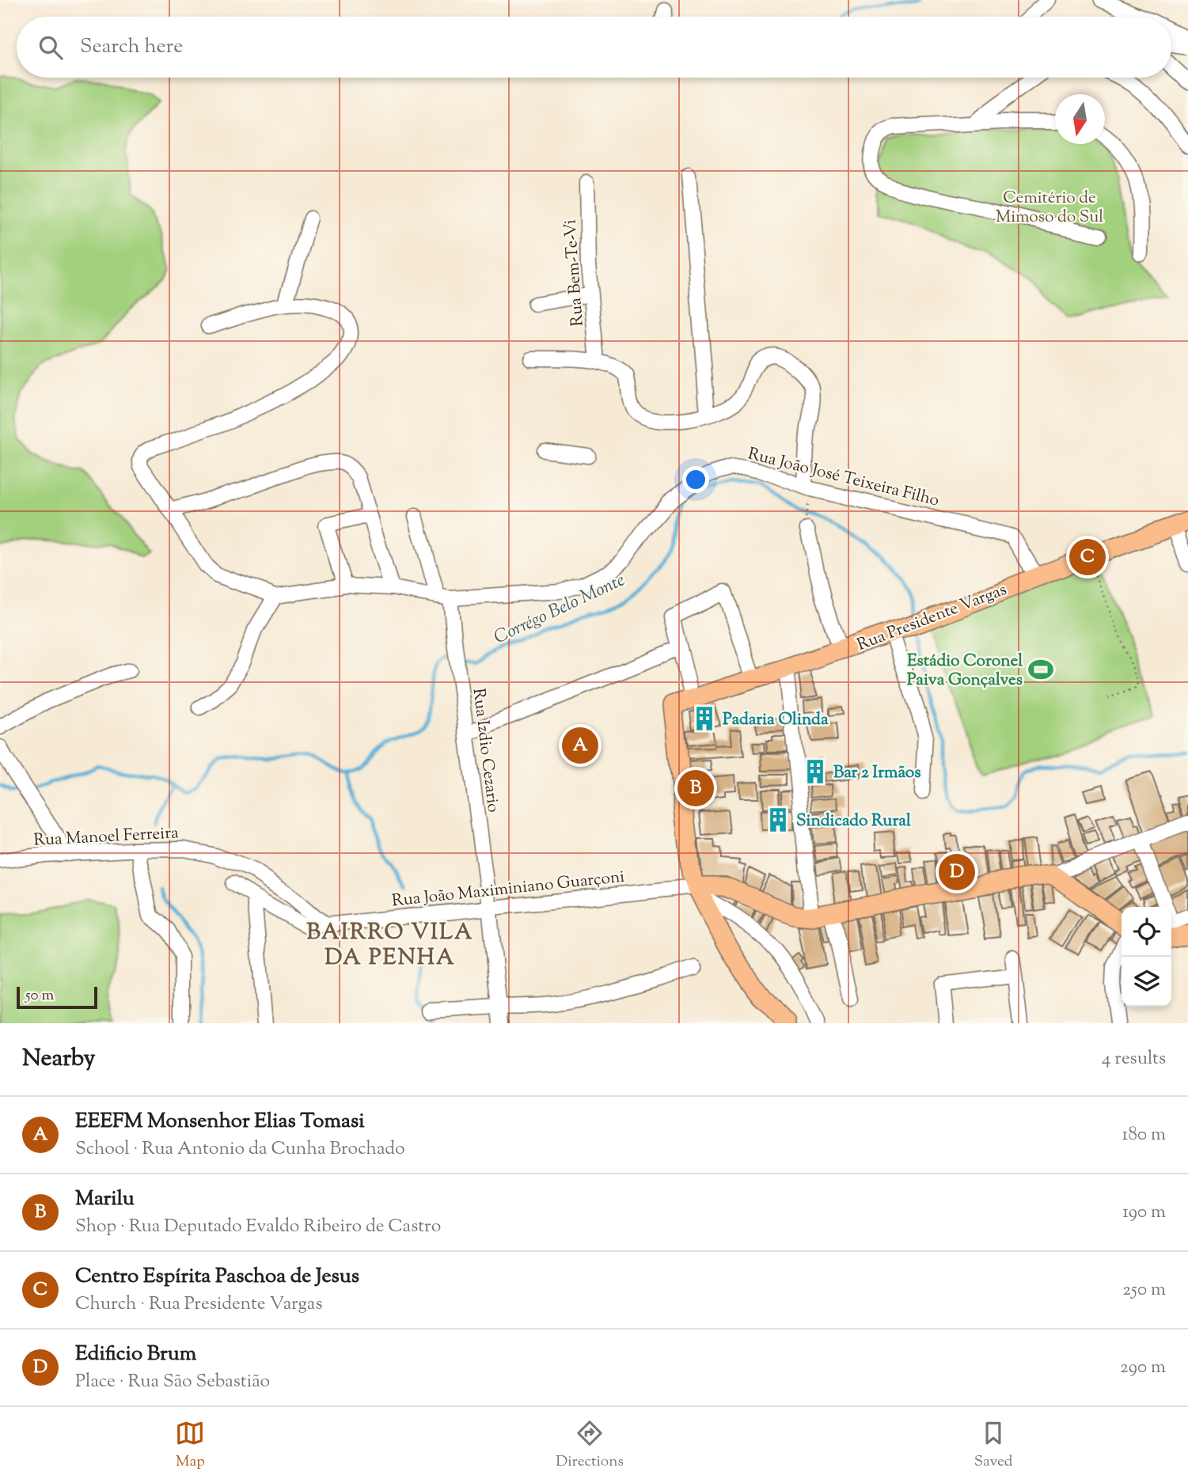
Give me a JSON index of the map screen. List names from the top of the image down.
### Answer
{
  "streets": {
    "main road": ["Rua Presidente Vargas"],
    "street": [
      "Rua Bem-Te-Vi",
      "Rua João José Teixeira Filho",
      "Rua Izdio Cezario",
      "Rua Manoel Ferreira",
      "Rua João Maximiniano Guarçoni"
    ]
  },
  "crossings": [
    ["Rua João José Teixeira Filho", "Rua Presidente Vargas"],
    ["Rua João José Teixeira Filho", "Rua Izdio Cezario"],
    ["Rua Presidente Vargas", "Rua João Maximiniano Guarçoni"],
    ["Rua Manoel Ferreira", "Rua João Maximiniano Guarçoni"]
  ],
  "districts": ["BAIRRO VILA DA PENHA"],
  "water": ["Corrégo Belo Monte"],
  "parks": ["Cemitério de Mimoso do Sul"],
  "places": {
    "sports": ["Estádio Coronel Paiva Gonçalves"],
    "building": ["Padaria Olinda", "Bar 2 Irmãos", "Sindicado Rural"]
  },
  "scale_bar": "50 m",
  "north": "bottom",
  "page": {
    "search": "Search here",
    "pins": [
      "C",
      "A",
      "B",
      "D"
    ],
    "scale": "50 m",
    "heading": ["Nearby", "4 results"],
    "list": [
      {
        "mark": "A",
        "name": "EEEFM Monsenhor Elias Tomasi",
        "note": "School · Rua Antonio da Cunha Brochado",
        "value": "180 m"
      },
      {
        "mark": "B",
        "name": "Marilu",
        "note": "Shop · Rua Deputado Evaldo Ribeiro de Castro",
        "value": "190 m"
      },
      {
        "mark": "C",
        "name": "Centro Espírita Paschoa de Jesus",
        "note": "Church · Rua Presidente Vargas",
        "value": "250 m"
      },
      {
        "mark": "D",
        "name": "Edificio Brum",
        "note": "Place · Rua São Sebastião",
        "value": "290 m"
      }
    ],
    "nav": ["Map", "Directions", "Saved"]
  }
}
